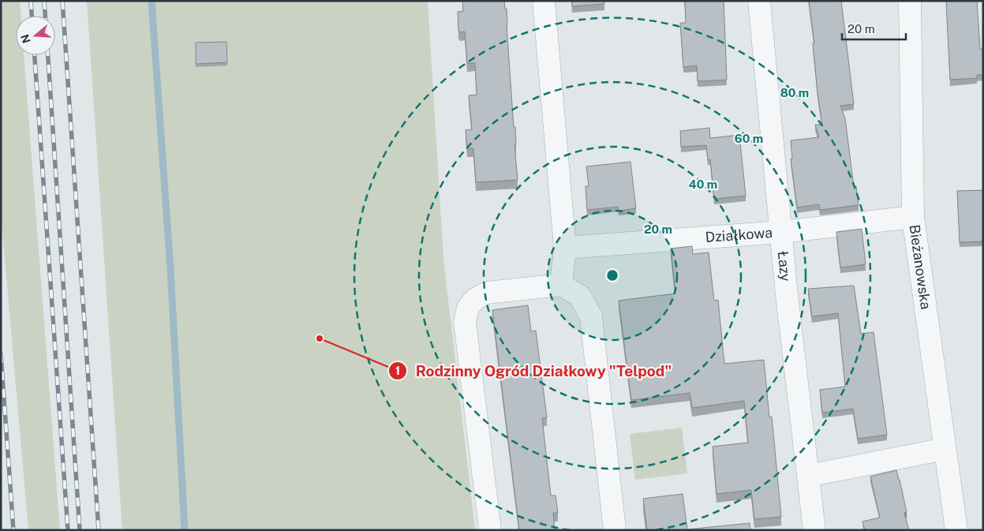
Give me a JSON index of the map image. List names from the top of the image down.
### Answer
{
  "streets": {
    "street": ["Działkowa", "Łazy", "Bieżanowska"]
  },
  "crossings": [
    ["Działkowa", "Łazy"],
    ["Działkowa", "Bieżanowska"]
  ],
  "places": ["Rodzinny Ogród Działkowy \"Telpod\""],
  "scale_bar": "20 m",
  "north": "left",
  "rings": [
    "80 m",
    "60 m",
    "40 m",
    "20 m"
  ]
}
